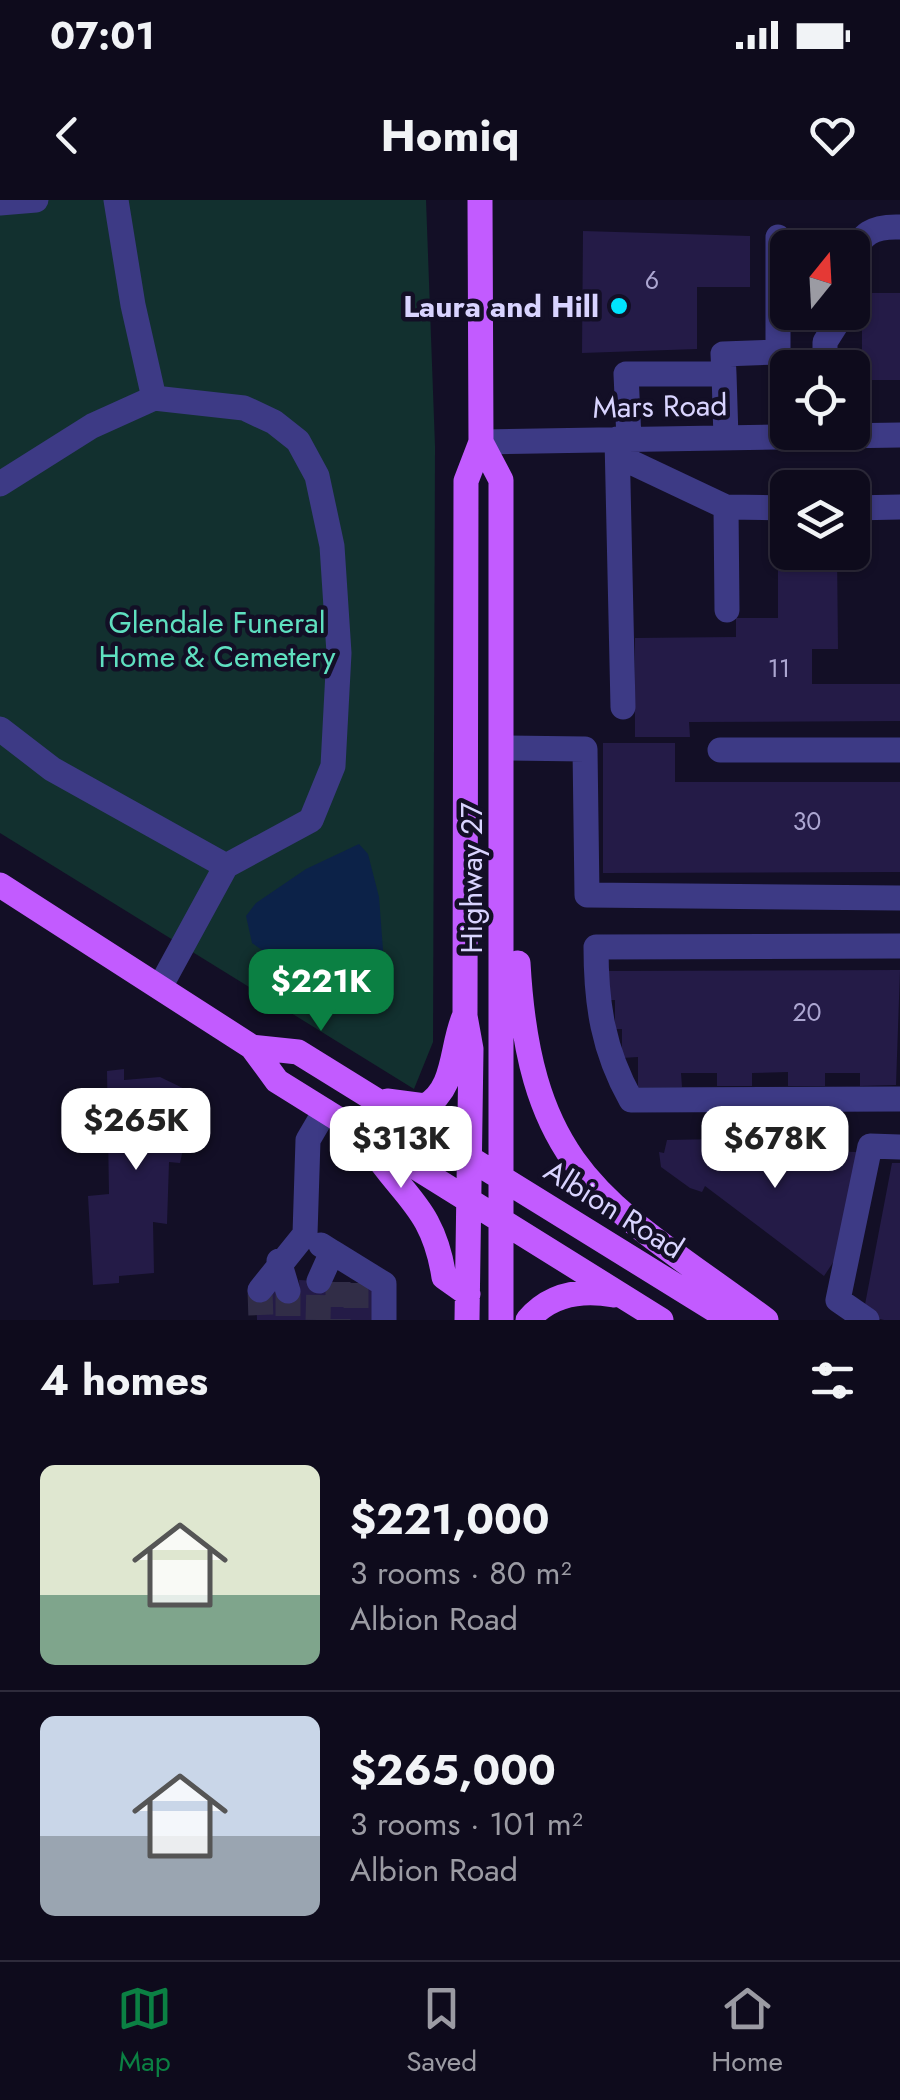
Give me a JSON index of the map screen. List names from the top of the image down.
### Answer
{
  "streets": {
    "main road": ["Highway 27", "Albion Road"],
    "street": ["Mars Road"]
  },
  "crossings": [
    ["Mars Road", "Highway 27"],
    ["Highway 27", "Albion Road"]
  ],
  "parks": ["Glendale Funeral Home & Cemetery"],
  "places": ["Laura and Hill"],
  "house_numbers": [
    "6",
    "11",
    "30",
    "20"
  ],
  "north": "top",
  "page": {
    "status": "07:01",
    "header": "Homiq",
    "price": [
      "$221K",
      "$265K",
      "$313K",
      "$678K"
    ],
    "heading": "4 homes",
    "list": [
      {
        "name": "$221,000",
        "note": "3 rooms · 80 m² · Albion Road"
      },
      {
        "name": "$265,000",
        "note": "3 rooms · 101 m² · Albion Road"
      }
    ],
    "tabs": ["Map", "Saved", "Home"]
  }
}
